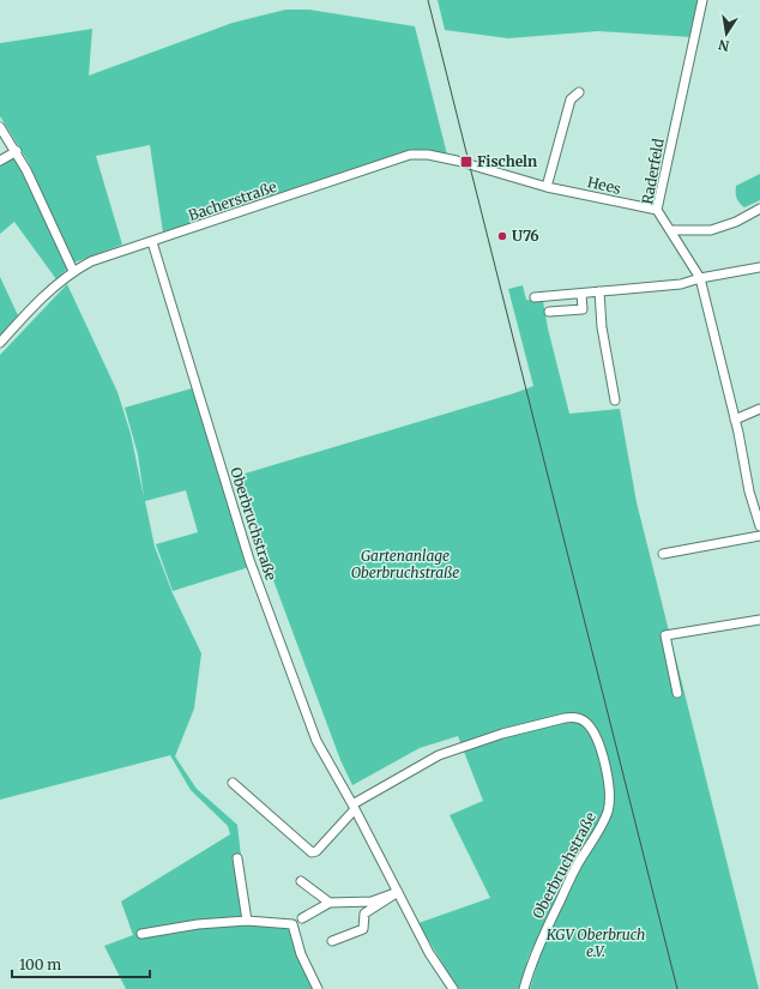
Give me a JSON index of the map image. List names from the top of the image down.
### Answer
{
  "streets": {
    "street": [
      "Raderfeld",
      "Hees",
      "Bacherstraße",
      "Oberbruchstraße"
    ]
  },
  "crossings": [
    ["Raderfeld", "Hees"],
    ["Hees", "Bacherstraße"],
    ["Bacherstraße", "Oberbruchstraße"]
  ],
  "parks": ["Gartenanlage Oberbruchstraße", "KGV Oberbruch e.V."],
  "places": {
    "transit": ["Fischeln"],
    "other": ["U76"]
  },
  "scale_bar": "100 m",
  "north": "bottom"
}
